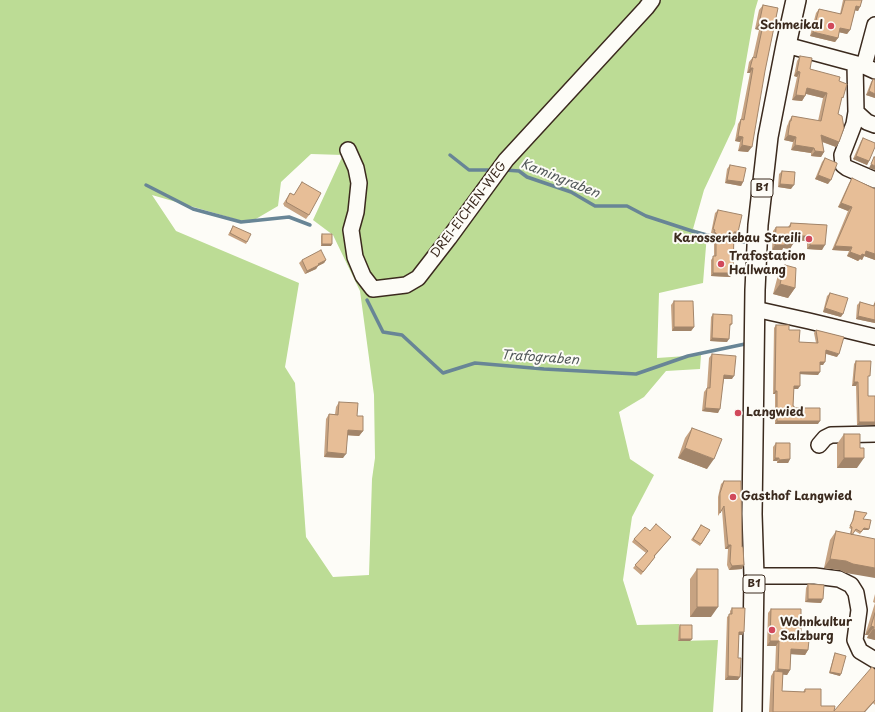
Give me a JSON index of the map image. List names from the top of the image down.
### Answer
{
  "streets": {
    "main road": ["B1"],
    "street": ["DREI-EICHEN-WEG"]
  },
  "water": ["Kamingraben", "Trafograben"],
  "places": [
    "Schmeikal",
    "Karosseriebau Streili",
    "Trafostation Hallwang",
    "Langwied",
    "Gasthof Langwied",
    "Wohnkultur Salzburg"
  ]
}
